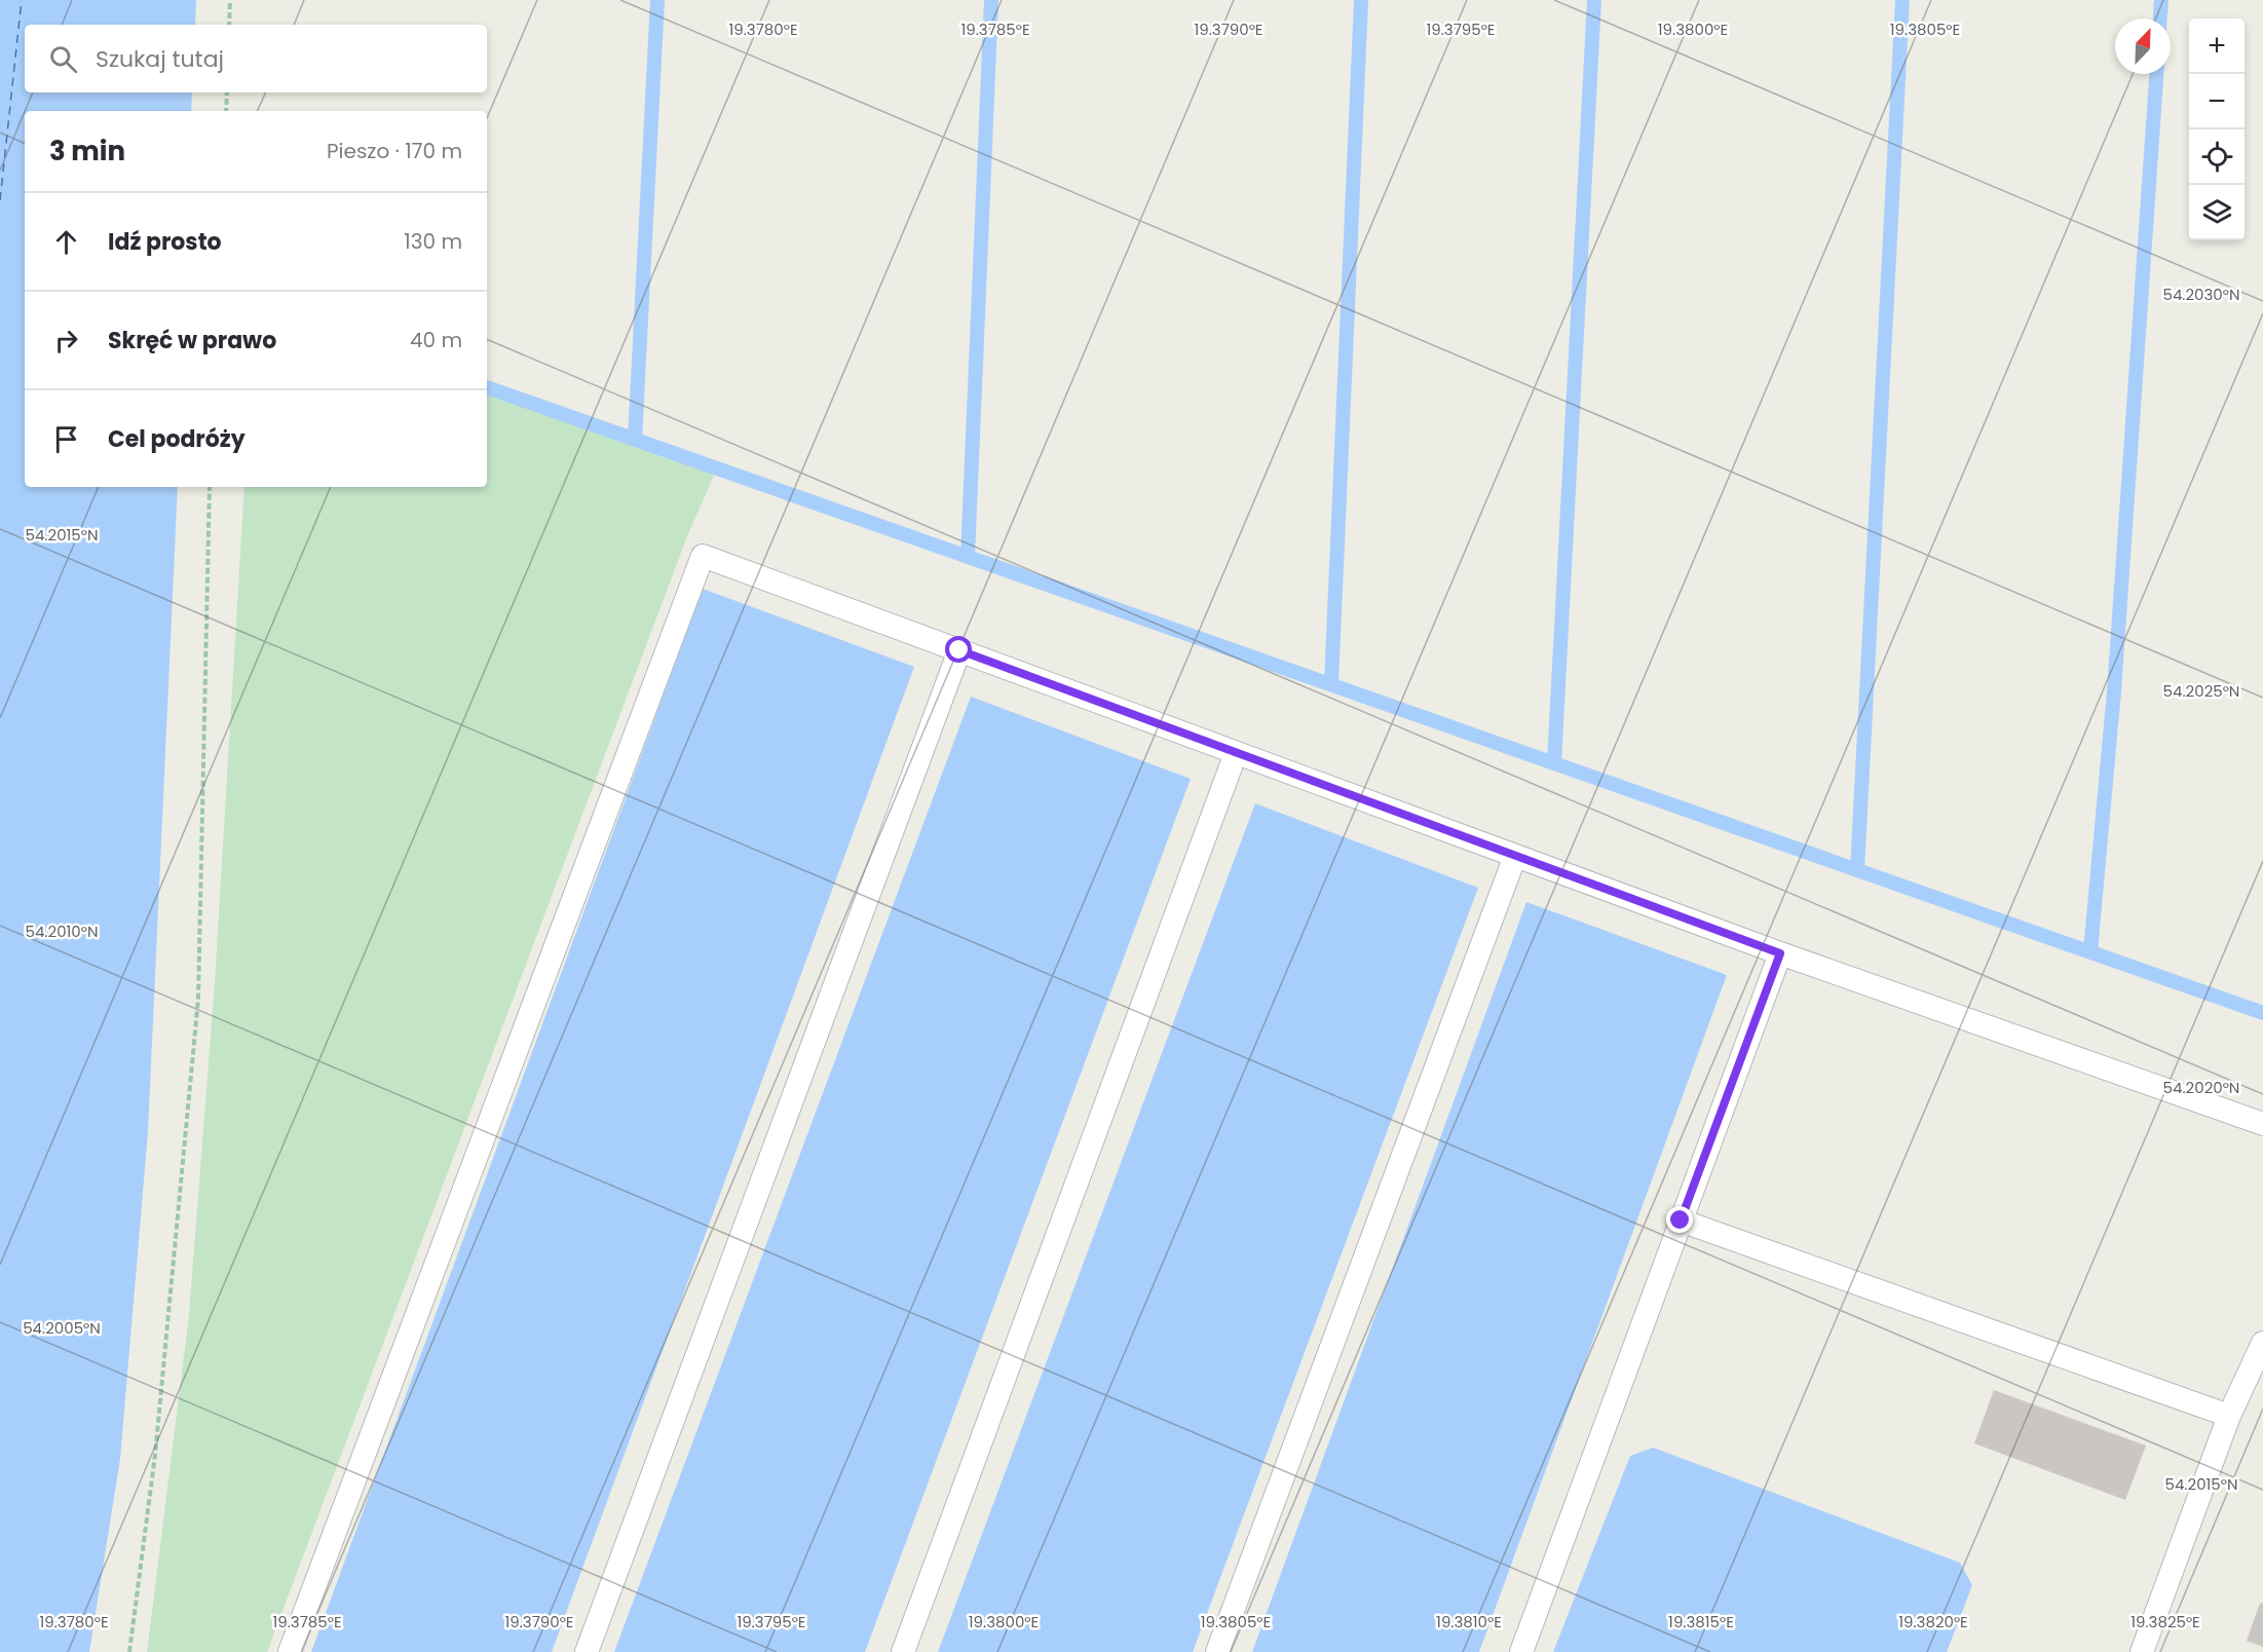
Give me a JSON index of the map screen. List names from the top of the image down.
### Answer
{
  "north": "top right",
  "page": {
    "map_buttons": ["+", "−"],
    "search": "Szukaj tutaj",
    "heading": ["3 min", "Pieszo · 170 m"],
    "list": [
      ["Idź prosto", "130 m"],
      ["Skręć w prawo", "40 m"],
      "Cel podróży"
    ]
  },
  "coordinates": [
    "19.3780°E",
    "19.3785°E",
    "19.3790°E",
    "19.3795°E",
    "19.3800°E",
    "19.3805°E",
    "54.2030°N",
    "54.2015°N",
    "54.2025°N",
    "54.2010°N",
    "54.2020°N",
    "54.2005°N",
    "19.3810°E",
    "19.3815°E",
    "19.3820°E",
    "19.3825°E"
  ]
}
